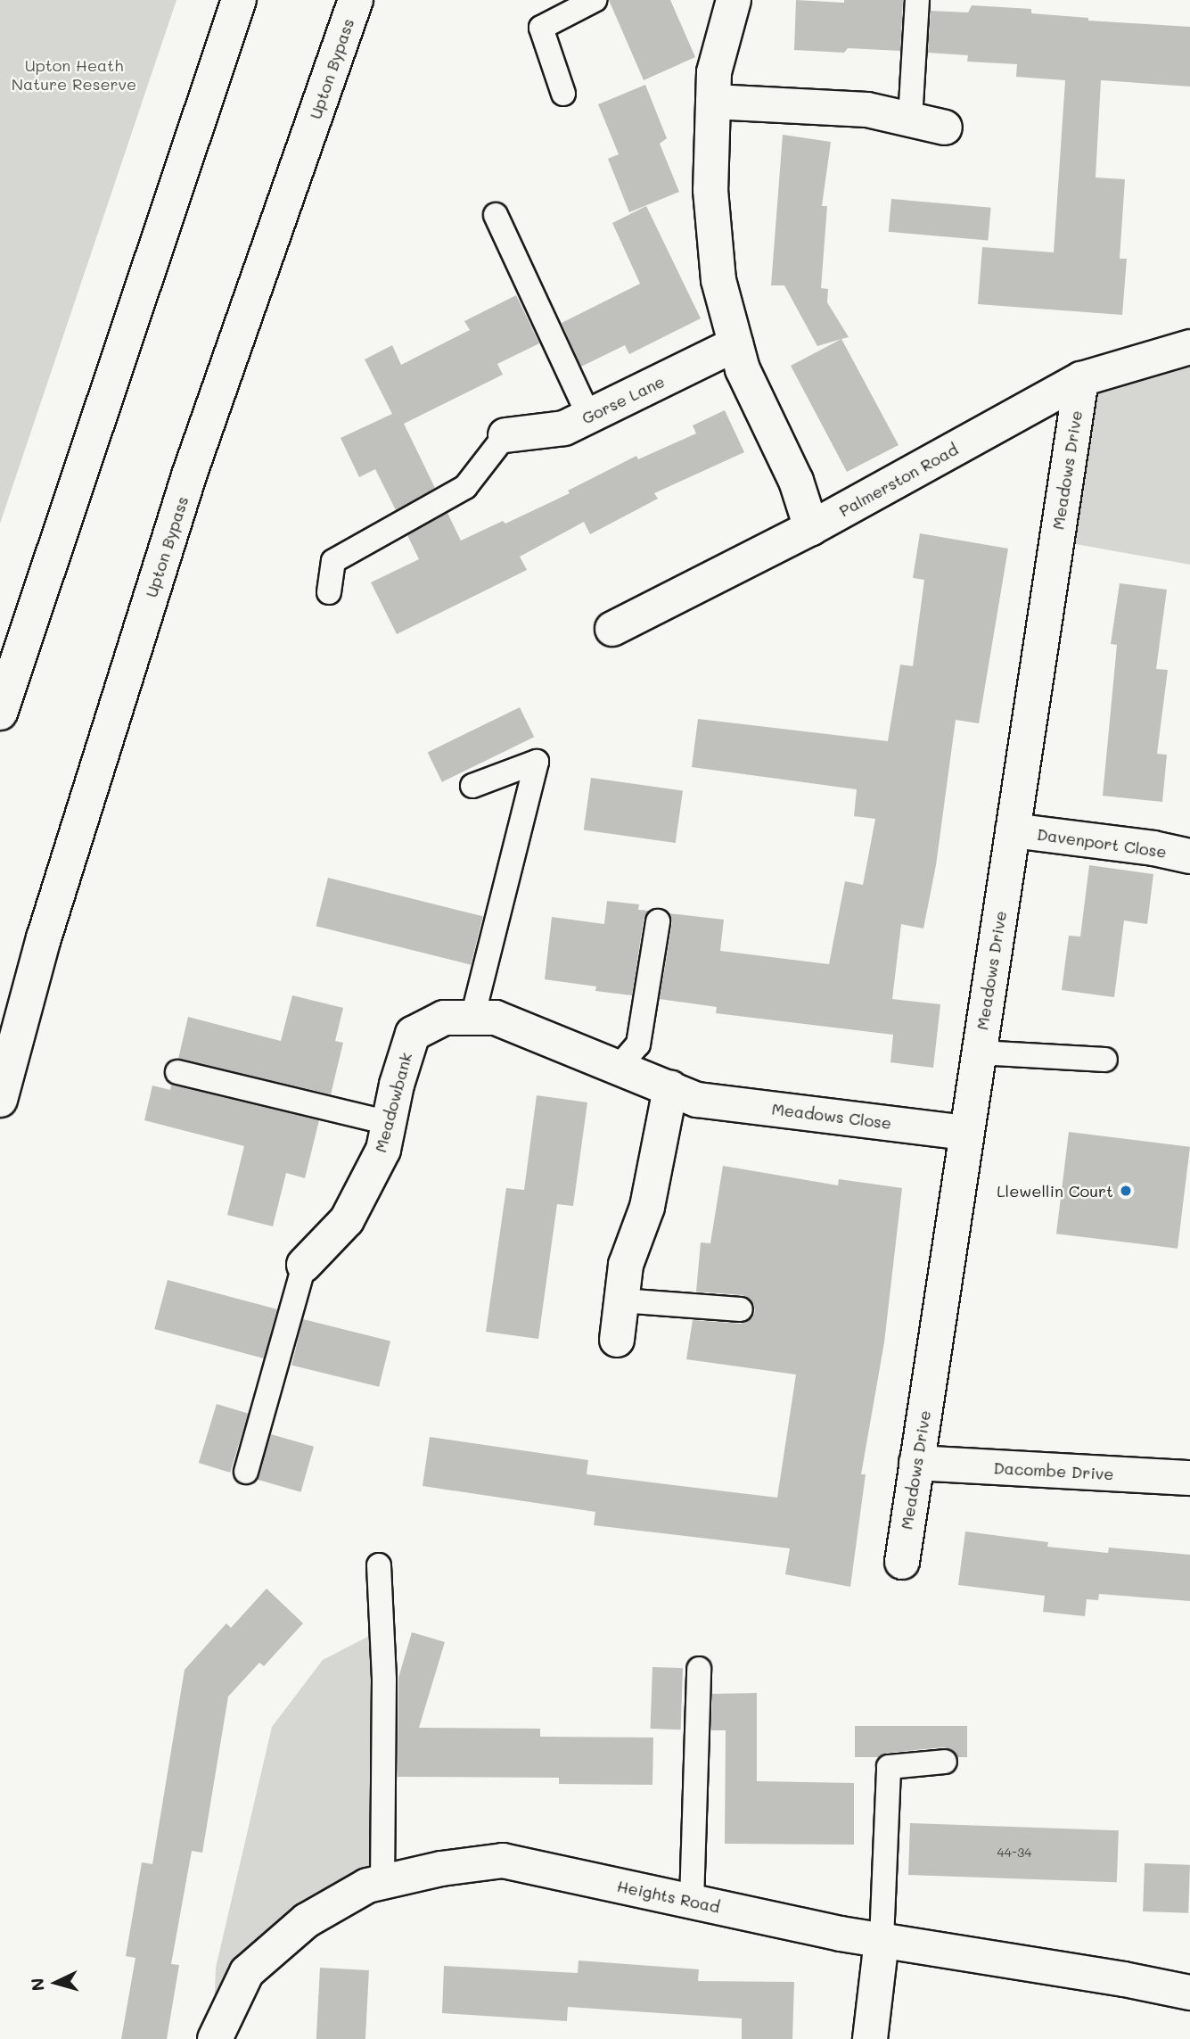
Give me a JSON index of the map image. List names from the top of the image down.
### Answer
{
  "streets": {
    "main road": [
      "Upton Bypass",
      "Gorse Lane",
      "Meadows Drive",
      "Palmerston Road",
      "Davenport Close",
      "Meadowbank",
      "Meadows Close",
      "Dacombe Drive",
      "Heights Road"
    ]
  },
  "crossings": [
    ["Meadows Drive", "Palmerston Road"],
    ["Meadows Drive", "Davenport Close"],
    ["Meadows Drive", "Meadows Close"],
    ["Meadows Drive", "Dacombe Drive"],
    ["Meadowbank", "Meadows Close"]
  ],
  "parks": ["Upton Heath Nature Reserve"],
  "places": ["Llewellin Court"],
  "house_numbers": ["44-34"],
  "north": "left"
}
